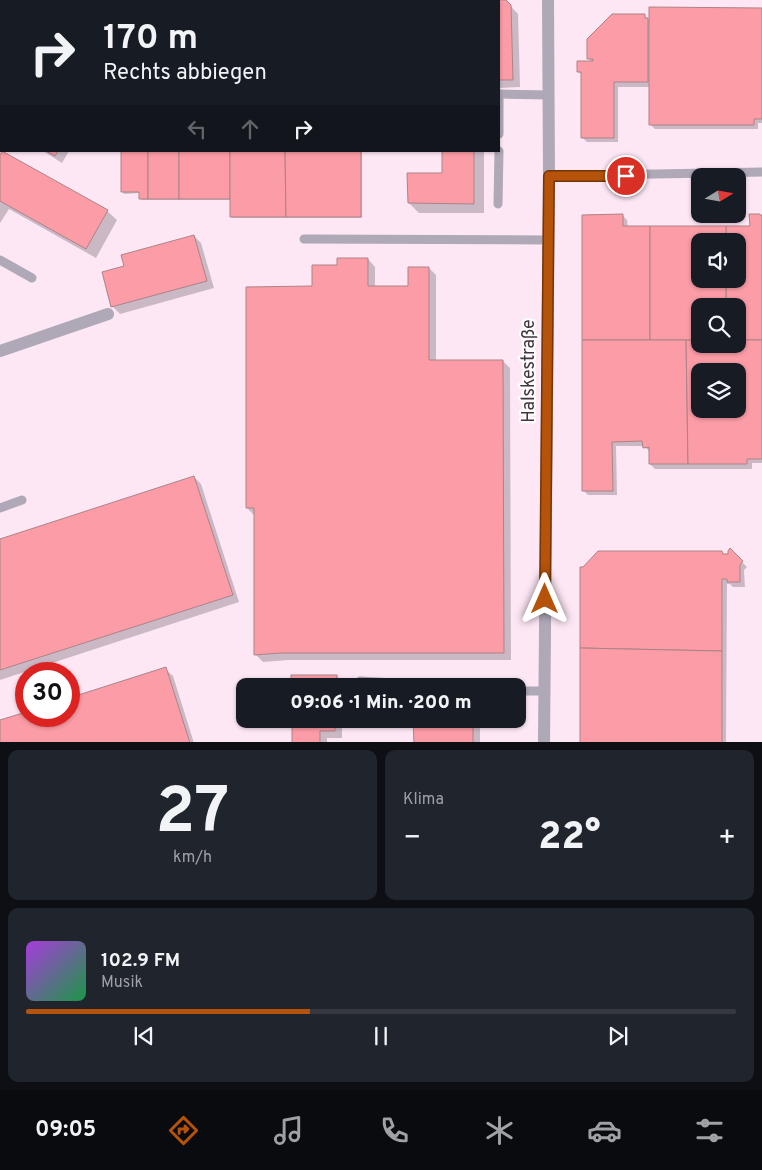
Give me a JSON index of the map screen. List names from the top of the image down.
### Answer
{
  "streets": {
    "street": ["Halskestraße"]
  },
  "north": "right",
  "page": {
    "turn": ["170 m", "Rechts abbiegen"],
    "limit": "30",
    "trip": "09:06 · 1 Min. · 200 m",
    "tile": [
      ["27", "km/h"],
      "Klima"
    ],
    "heat": ["−", "22°", "+"],
    "song": ["102.9 FM", "Musik"],
    "tabs": "09:05"
  }
}
